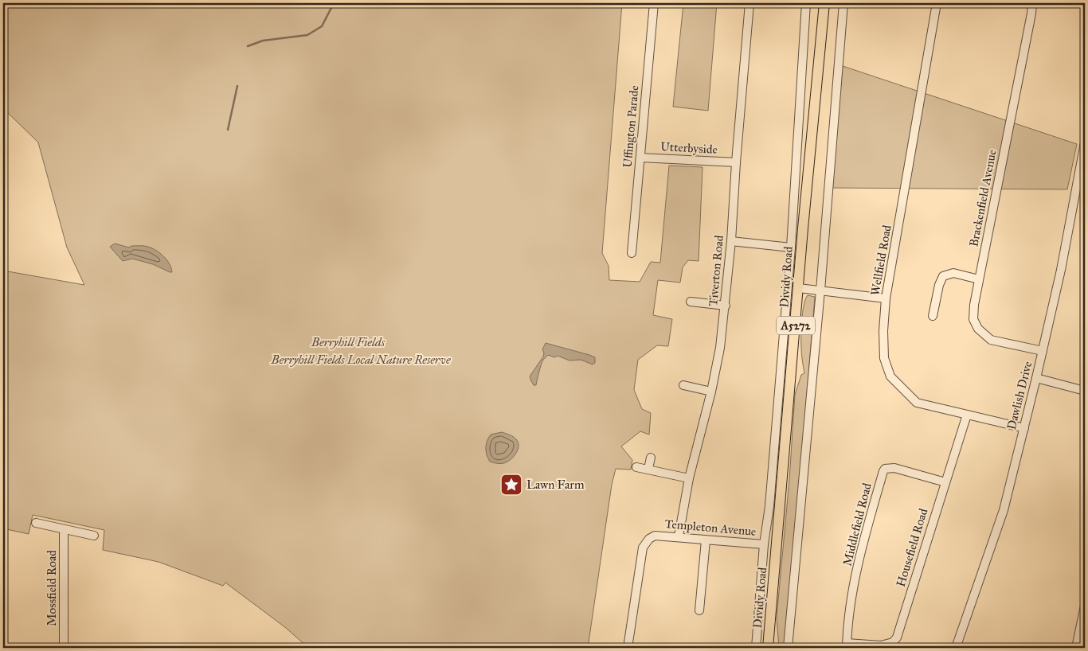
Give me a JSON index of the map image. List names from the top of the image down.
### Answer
{
  "streets": {
    "main road": ["Dividy Road", "A5272"],
    "street": [
      "Uffington Parade",
      "Utterbyside",
      "Brackenfield Avenue",
      "Wellfield Road",
      "Tiverton Road",
      "Dawlish Drive",
      "Middlefield Road",
      "Templeton Avenue",
      "Housefield Road",
      "Mossfield Road"
    ]
  },
  "crossings": [
    ["Uffington Parade", "Utterbyside"],
    ["Utterbyside", "Tiverton Road"],
    ["Brackenfield Avenue", "Dawlish Drive"],
    ["Wellfield Road", "Dawlish Drive"],
    ["Wellfield Road", "Housefield Road"],
    ["Tiverton Road", "Templeton Avenue"],
    ["Dividy Road", "Templeton Avenue"],
    ["Middlefield Road", "Housefield Road"]
  ],
  "parks": ["Berryhill Fields", "Berryhill Fields Local Nature Reserve"],
  "places": {
    "place": ["Lawn Farm"]
  }
}
